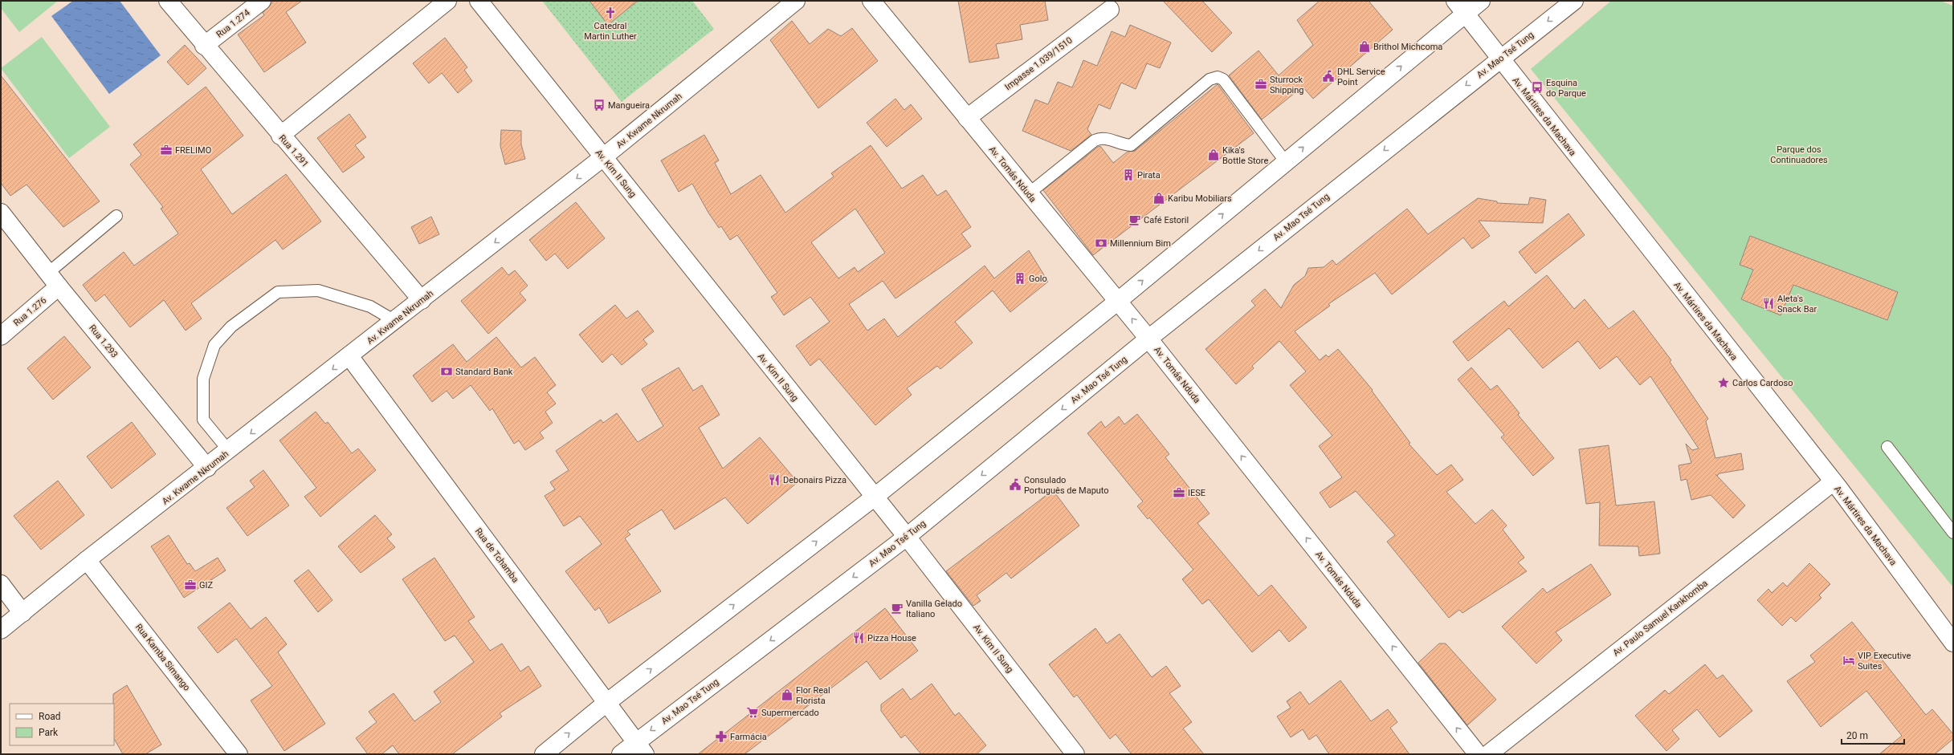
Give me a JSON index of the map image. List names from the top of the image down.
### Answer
{
  "streets": {
    "street": [
      "Rua 1.274",
      "Av. Mao Tsé Tung",
      "Impasse 1.039/1510",
      "Av. Mártires da Machava",
      "Av. Kwame Nkrumah",
      "Rua 1.291",
      "Av. Kim II Sung",
      "Av. Tomás Nduda",
      "Rua 1.276",
      "Rua 1.293",
      "Rua de Tchamba",
      "Av. Paulo Samuel Kankhomba",
      "Rua Kamba Simango"
    ]
  },
  "crossings": [
    ["Rua 1.274", "Rua 1.291"],
    ["Av. Mao Tsé Tung", "Av. Mártires da Machava"],
    ["Av. Mao Tsé Tung", "Av. Kim II Sung"],
    ["Av. Mao Tsé Tung", "Av. Tomás Nduda"],
    ["Av. Mao Tsé Tung", "Rua de Tchamba"],
    ["Impasse 1.039/1510", "Av. Tomás Nduda"],
    ["Av. Mártires da Machava", "Av. Paulo Samuel Kankhomba"],
    ["Av. Kwame Nkrumah", "Rua 1.291"],
    ["Av. Kwame Nkrumah", "Av. Kim II Sung"],
    ["Av. Kwame Nkrumah", "Rua 1.293"],
    ["Av. Kwame Nkrumah", "Rua de Tchamba"],
    ["Av. Kwame Nkrumah", "Rua Kamba Simango"],
    ["Rua 1.276", "Rua 1.293"]
  ],
  "one_way": ["Av. Kwame Nkrumah", "Av. Tomás Nduda"],
  "parks": ["Parque dos Continuadores"],
  "places": {
    "church": ["Catedral Martin Luther"],
    "shop": [
      "Brithol Michcoma",
      "Kika's Bottle Store",
      "Karibu Mobiliars",
      "Flor Real Florista"
    ],
    "public building": ["DHL Service Point", "Consulado Português de Maputo"],
    "office": [
      "Sturrock Shipping",
      "FRELIMO",
      "IESE",
      "GIZ"
    ],
    "bus stop": ["Esquina do Parque", "Mangueira"],
    "building": ["Pirata", "Golo"],
    "cafe": ["Café Estoril", "Vanilla Gelado Italiano"],
    "bank": ["Millennium Bim", "Standard Bank"],
    "restaurant": ["Aleta's Snack Bar", "Debonairs Pizza", "Pizza House"],
    "place": ["Carlos Cardoso"],
    "hotel": ["VIP Executive Suites"],
    "supermarket": ["Supermercado"],
    "pharmacy": ["Farmácia"]
  },
  "legend": ["Road", "Park"],
  "scale_bar": "20 m"
}
